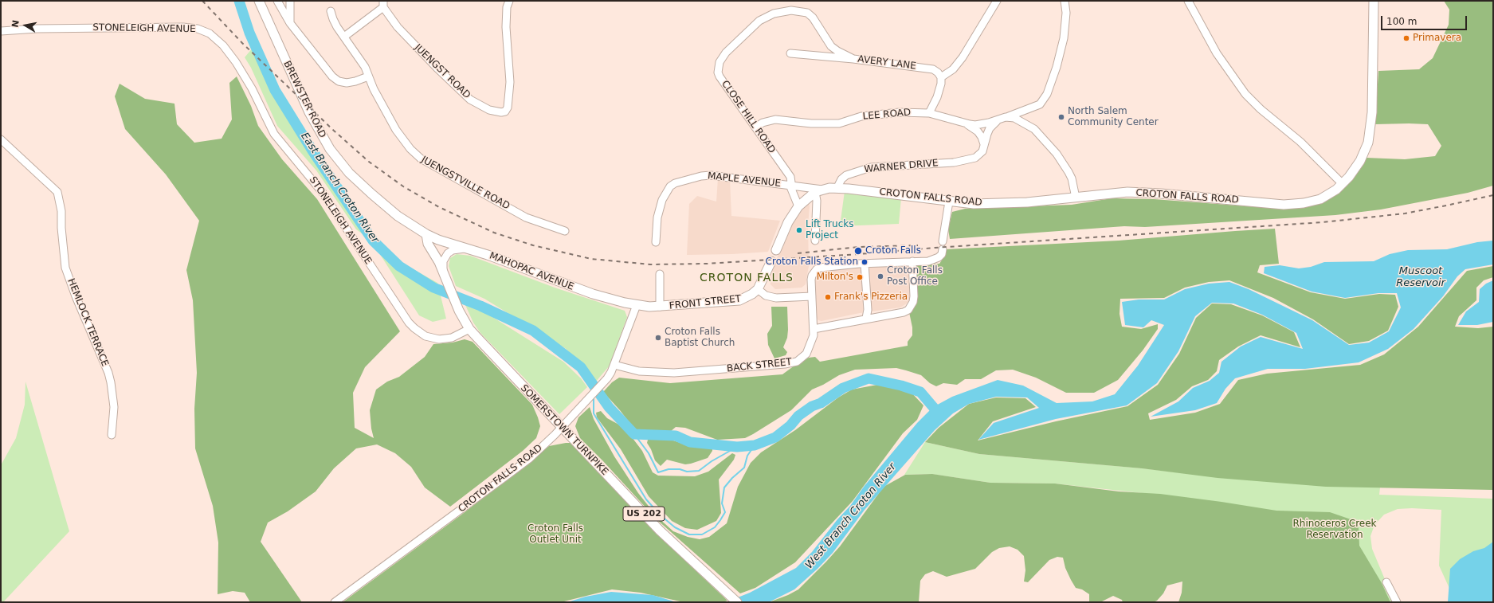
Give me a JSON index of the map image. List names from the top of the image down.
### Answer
{
  "streets": {
    "main road": [
      "BREWSTER ROAD",
      "CROTON FALLS ROAD",
      "MAHOPAC AVENUE",
      "FRONT STREET",
      "SOMERSTOWN TURNPIKE",
      "US 202"
    ],
    "street": [
      "STONELEIGH AVENUE",
      "AVERY LANE",
      "JUENGST ROAD",
      "LEE ROAD",
      "CLOSE HILL ROAD",
      "WARNER DRIVE",
      "MAPLE AVENUE",
      "JUENGSTVILLE ROAD",
      "HEMLOCK TERRACE",
      "BACK STREET"
    ]
  },
  "crossings": [
    ["STONELEIGH AVENUE", "SOMERSTOWN TURNPIKE"],
    ["AVERY LANE", "CLOSE HILL ROAD"],
    ["BREWSTER ROAD", "MAHOPAC AVENUE"],
    ["BREWSTER ROAD", "SOMERSTOWN TURNPIKE"],
    ["LEE ROAD", "CLOSE HILL ROAD"],
    ["CLOSE HILL ROAD", "MAPLE AVENUE"],
    ["WARNER DRIVE", "CROTON FALLS ROAD"],
    ["CROTON FALLS ROAD", "MAHOPAC AVENUE"],
    ["CROTON FALLS ROAD", "BACK STREET"],
    ["CROTON FALLS ROAD", "SOMERSTOWN TURNPIKE"],
    ["MAHOPAC AVENUE", "FRONT STREET"],
    ["MAHOPAC AVENUE", "SOMERSTOWN TURNPIKE"]
  ],
  "districts": ["CROTON FALLS"],
  "water": ["East Branch Croton River", "Muscoot Reservoir", "West Branch Croton River"],
  "parks": ["Rhinoceros Creek Reservation", "Croton Falls Outlet Unit"],
  "places": [
    "Primavera",
    "North Salem Community Center",
    "Lift Trucks Project",
    "Croton Falls",
    "Croton Falls Station",
    "Croton Falls Post Office",
    "Milton's",
    "Frank's Pizzeria",
    "Croton Falls Baptist Church"
  ],
  "scale_bar": "100 m",
  "north": "left"
}
